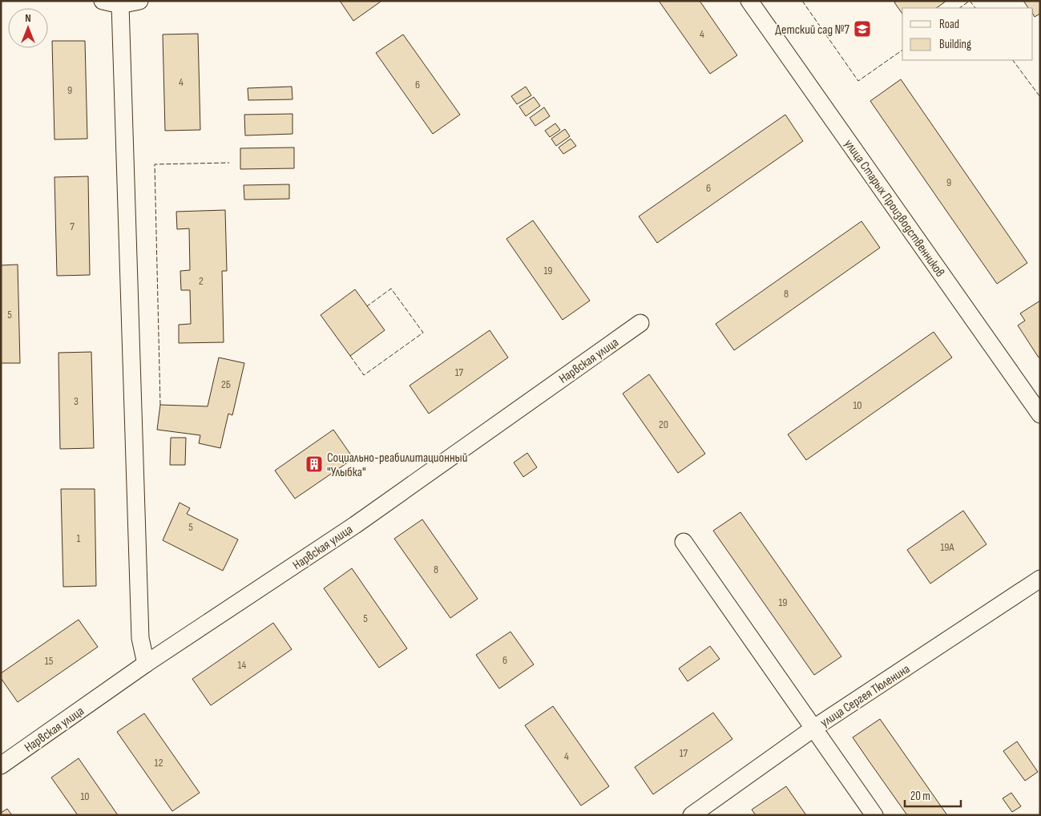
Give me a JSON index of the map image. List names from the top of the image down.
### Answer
{
  "streets": {
    "street": ["улица Старых Производственников", "Нарвская улица", "улица Сергея Тюленина"]
  },
  "places": {
    "school or university": ["Детский сад №7"],
    "building": ["Социально-реабилитационный \"Улыбка\""]
  },
  "house_numbers": [
    "4",
    "4",
    "6",
    "9",
    "9",
    "6",
    "7",
    "19",
    "2",
    "8",
    "5",
    "17",
    "2Б",
    "3",
    "10",
    "20",
    "5",
    "1",
    "19А",
    "8",
    "19",
    "5",
    "6",
    "15",
    "14",
    "17",
    "4",
    "12",
    "10"
  ],
  "legend": ["Road", "Building"],
  "scale_bar": "20 m",
  "north": "top"
}
